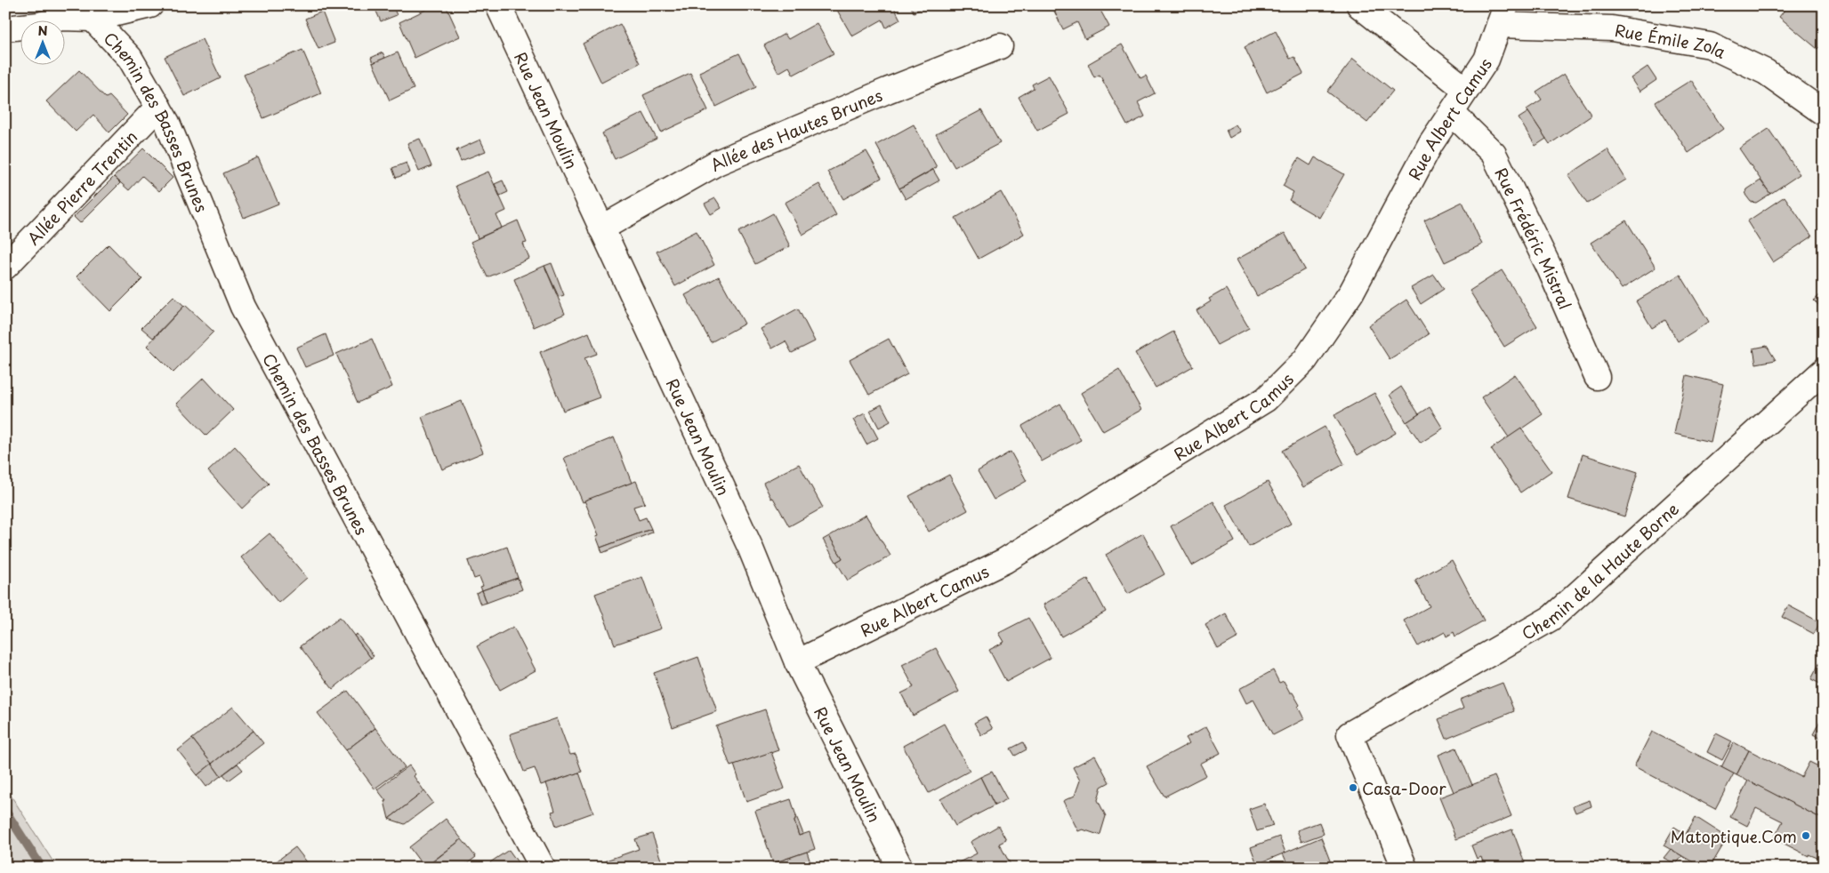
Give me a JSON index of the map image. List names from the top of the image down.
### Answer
{
  "streets": {
    "street": [
      "Rue Émile Zola",
      "Rue Jean Moulin",
      "Rue Albert Camus",
      "Chemin des Basses Brunes",
      "Allée des Hautes Brunes",
      "Allée Pierre Trentin",
      "Rue Frédéric Mistral",
      "Chemin de la Haute Borne"
    ]
  },
  "crossings": [
    ["Rue Émile Zola", "Rue Albert Camus"],
    ["Rue Jean Moulin", "Rue Albert Camus"],
    ["Rue Jean Moulin", "Allée des Hautes Brunes"],
    ["Rue Albert Camus", "Rue Frédéric Mistral"],
    ["Chemin des Basses Brunes", "Allée Pierre Trentin"]
  ],
  "places": ["Casa-Door", "Matoptique.Com"],
  "north": "top"
}
